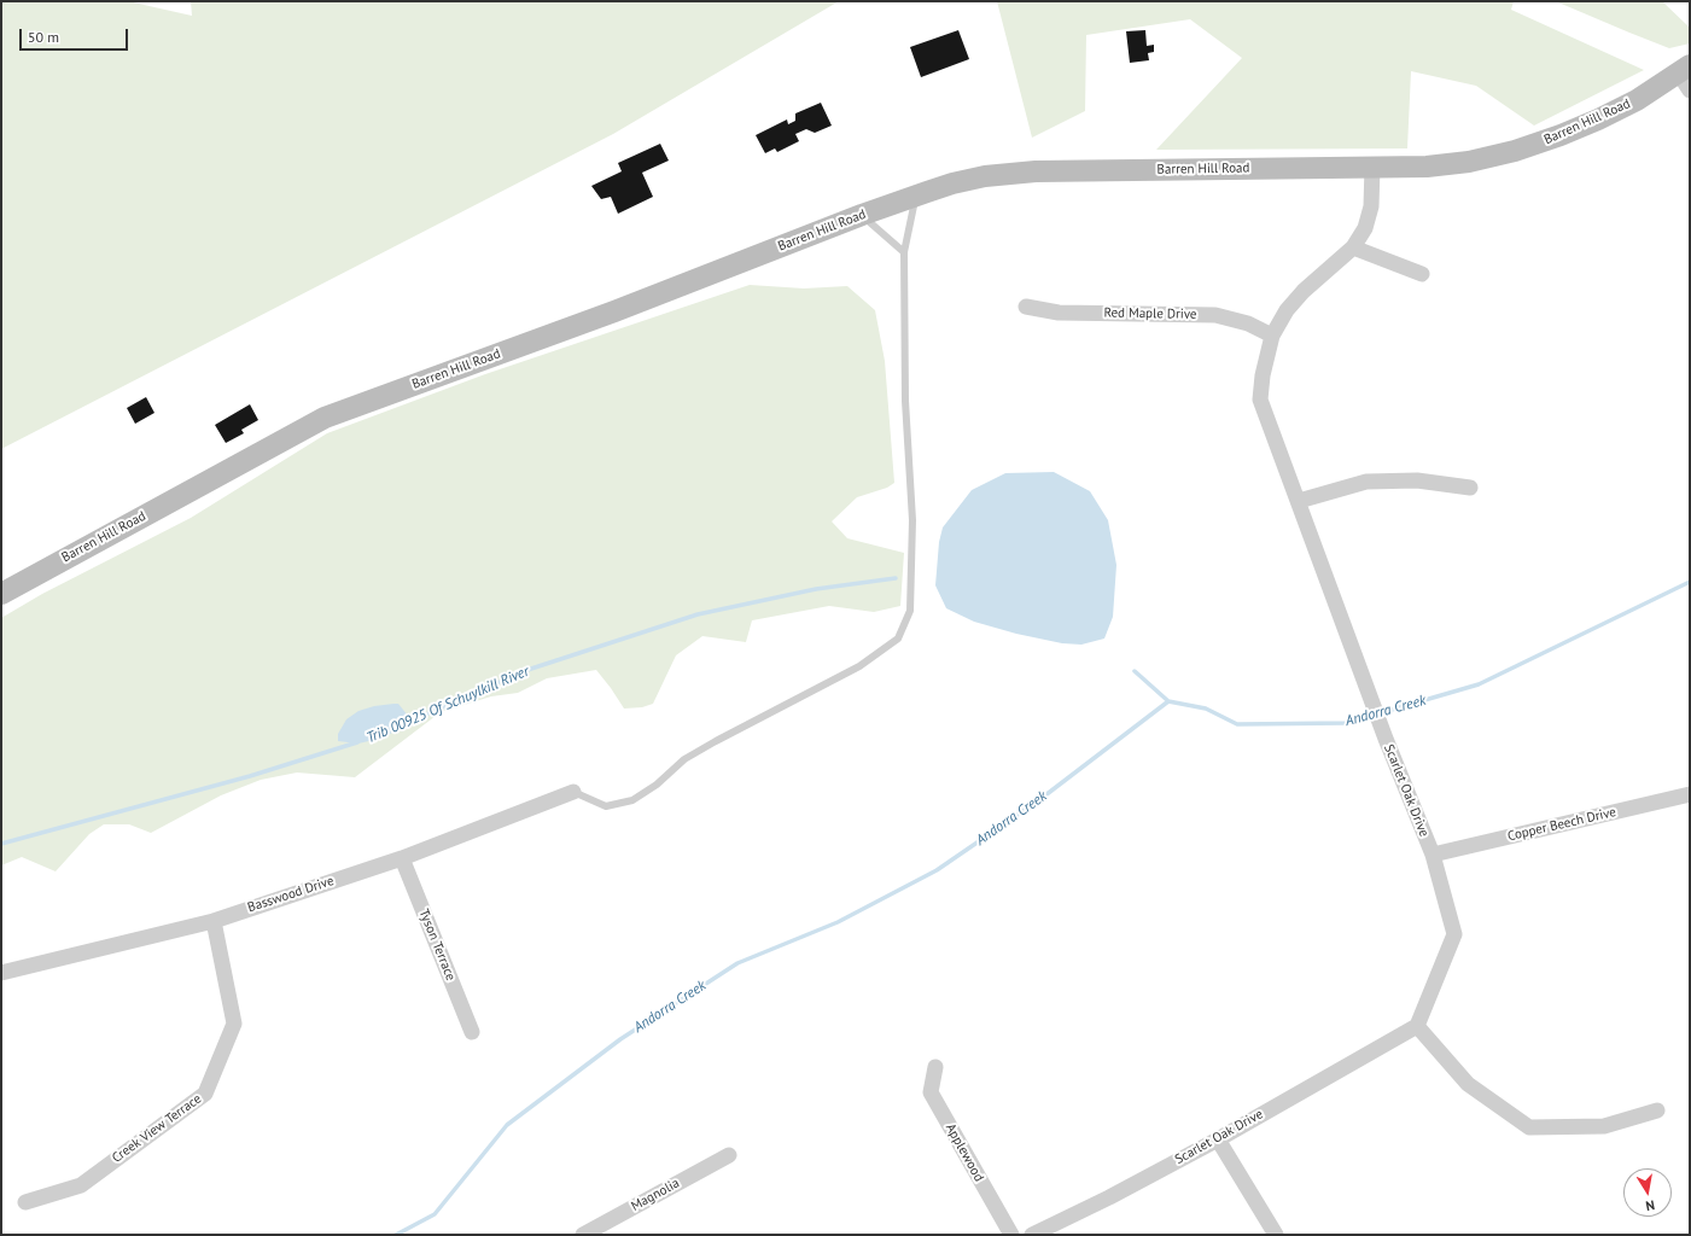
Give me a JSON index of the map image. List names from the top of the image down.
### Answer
{
  "streets": {
    "street": [
      "Barren Hill Road",
      "Red Maple Drive",
      "Scarlet Oak Drive",
      "Copper Beech Drive",
      "Basswood Drive",
      "Tyson Terrace",
      "Creek View Terrace",
      "Applewood",
      "Magnolia"
    ]
  },
  "crossings": [
    ["Barren Hill Road", "Scarlet Oak Drive"],
    ["Red Maple Drive", "Scarlet Oak Drive"],
    ["Scarlet Oak Drive", "Copper Beech Drive"],
    ["Basswood Drive", "Tyson Terrace"],
    ["Basswood Drive", "Creek View Terrace"]
  ],
  "water": ["Trib 00925 Of Schuylkill River", "Andorra Creek"],
  "scale_bar": "50 m",
  "north": "bottom"
}
